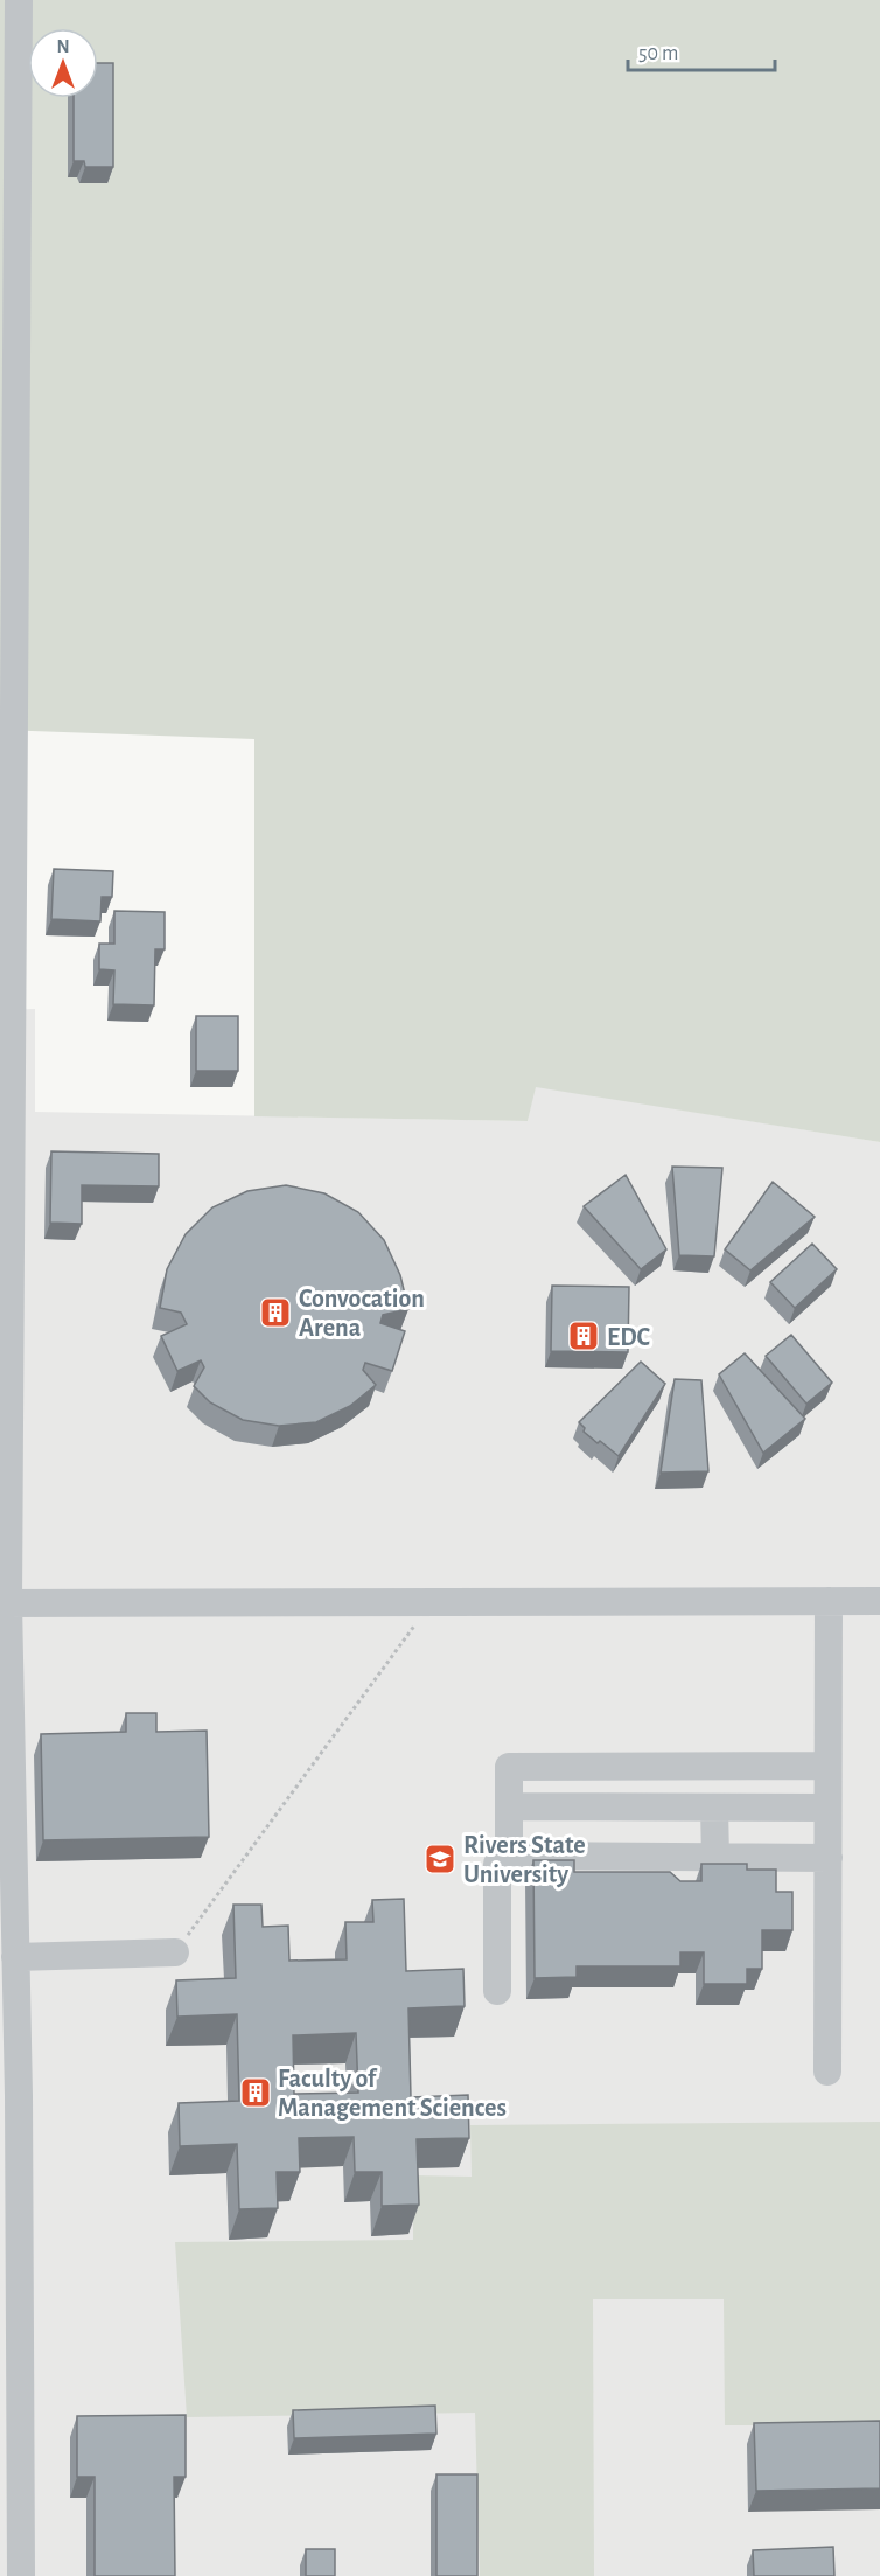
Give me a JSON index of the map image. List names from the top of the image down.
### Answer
{
  "places": {
    "building": ["Convocation Arena", "EDC", "Faculty of Management Sciences"],
    "school or university": ["Rivers State University"]
  },
  "scale_bar": "50 m",
  "north": "top"
}
